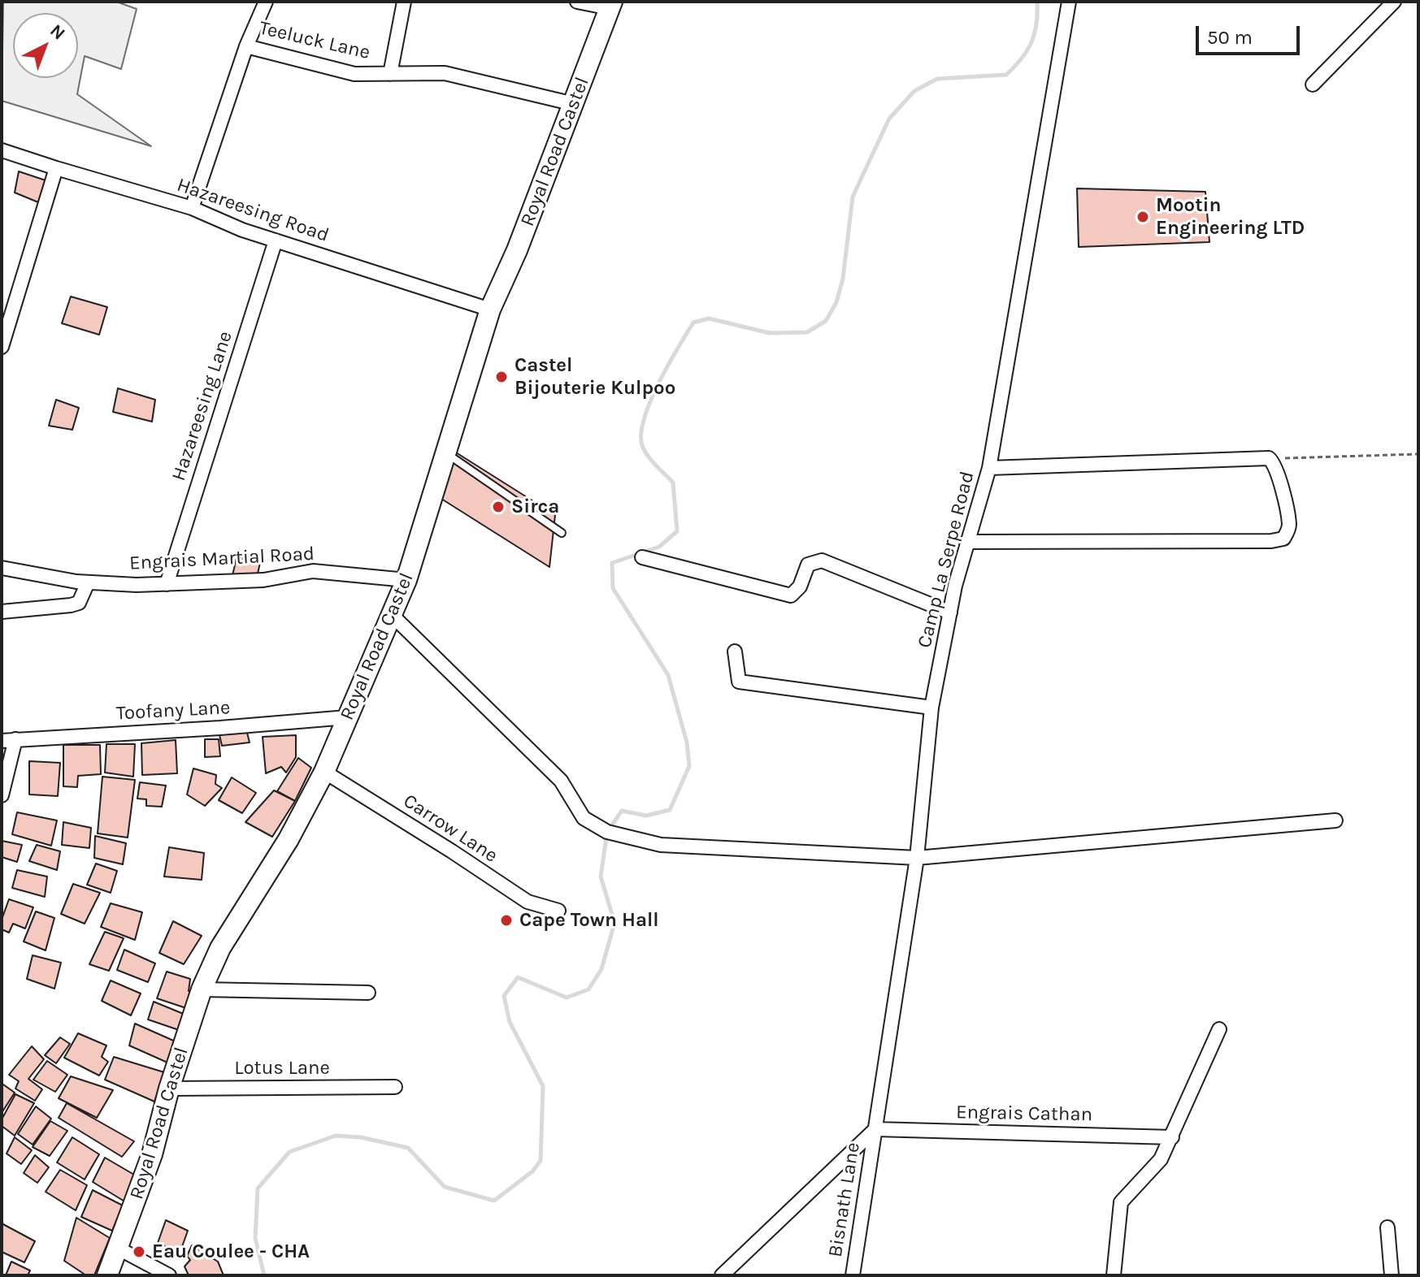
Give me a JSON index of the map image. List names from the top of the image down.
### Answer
{
  "streets": {
    "main road": ["Royal Road Castel"],
    "street": [
      "Teeluck Lane",
      "Hazareesing Road",
      "Hazareesing Lane",
      "Engrais Martial Road",
      "Camp La Serpe Road",
      "Toofany Lane",
      "Carrow Lane",
      "Lotus Lane",
      "Engrais Cathan",
      "Bisnath Lane"
    ]
  },
  "crossings": [
    ["Teeluck Lane", "Royal Road Castel"],
    ["Royal Road Castel", "Hazareesing Road"],
    ["Royal Road Castel", "Engrais Martial Road"],
    ["Royal Road Castel", "Toofany Lane"],
    ["Royal Road Castel", "Carrow Lane"],
    ["Royal Road Castel", "Lotus Lane"],
    ["Hazareesing Road", "Hazareesing Lane"],
    ["Hazareesing Lane", "Engrais Martial Road"],
    ["Camp La Serpe Road", "Engrais Cathan"],
    ["Camp La Serpe Road", "Bisnath Lane"],
    ["Engrais Cathan", "Bisnath Lane"]
  ],
  "places": [
    "Mootin Engineering LTD",
    "Castel Bijouterie Kulpoo",
    "Sirca",
    "Cape Town Hall",
    "Eau Coulee - CHA"
  ],
  "scale_bar": "50 m",
  "north": "top right"
}
